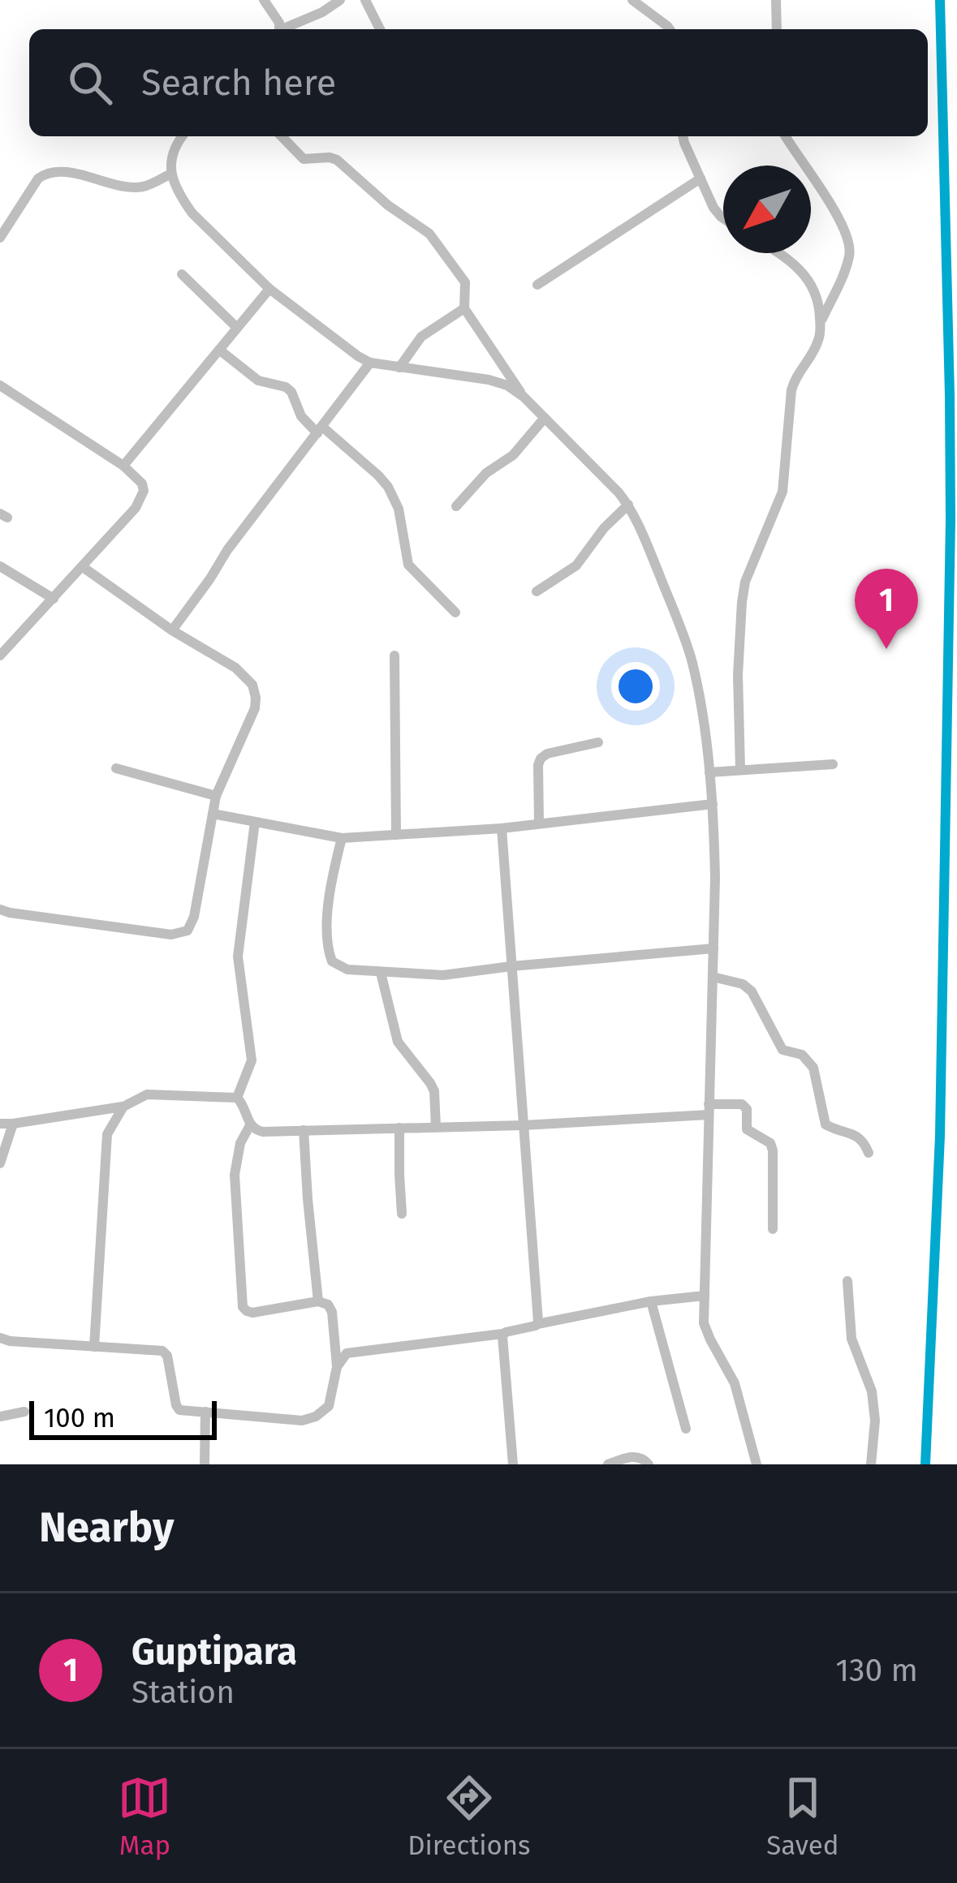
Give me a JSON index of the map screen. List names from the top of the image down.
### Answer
{
  "scale_bar": "100 m",
  "north": "bottom left",
  "page": {
    "search": "Search here",
    "pins": "1",
    "scale": "100 m",
    "heading": "Nearby",
    "list": [
      {
        "mark": "1",
        "name": "Guptipara",
        "note": "Station",
        "value": "130 m"
      }
    ],
    "nav": ["Map", "Directions", "Saved"]
  }
}
